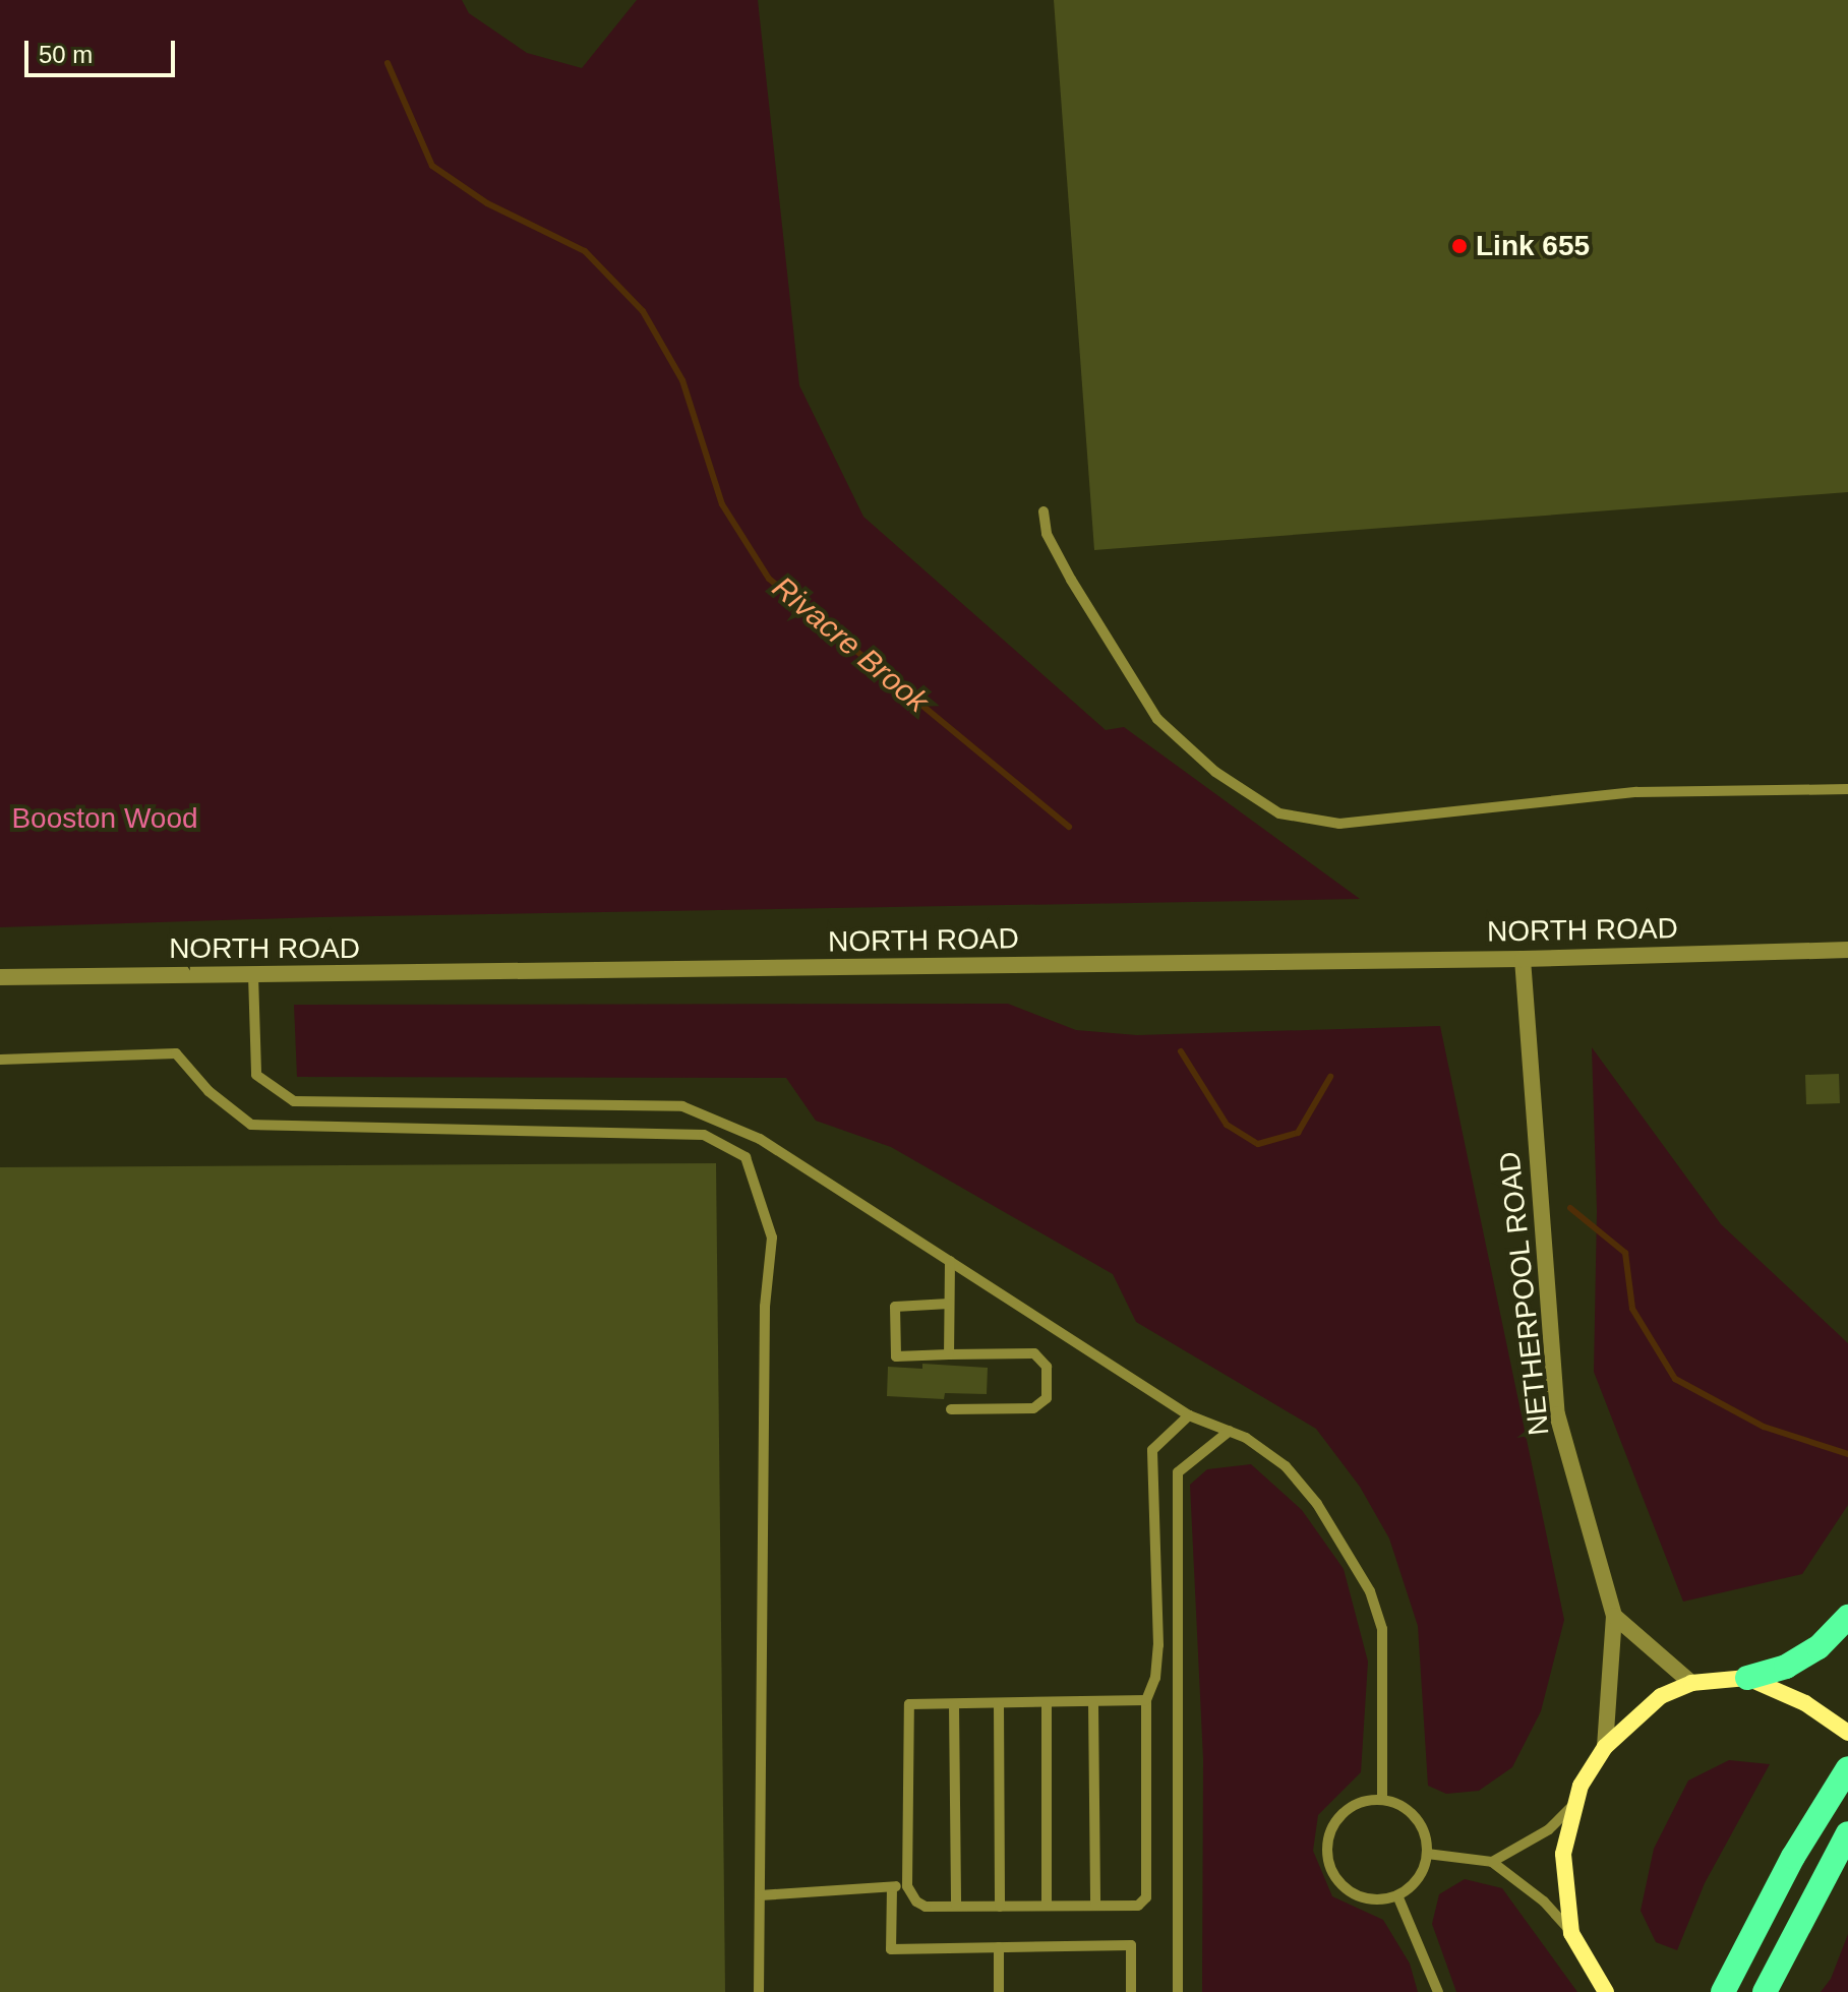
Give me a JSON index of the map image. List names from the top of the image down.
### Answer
{
  "streets": {
    "street": ["NORTH ROAD", "NETHERPOOL ROAD"]
  },
  "crossings": [
    ["NORTH ROAD", "NETHERPOOL ROAD"]
  ],
  "water": ["Rivacre Brook"],
  "parks": ["Booston Wood"],
  "places": ["Link 655"],
  "scale_bar": "50 m"
}
